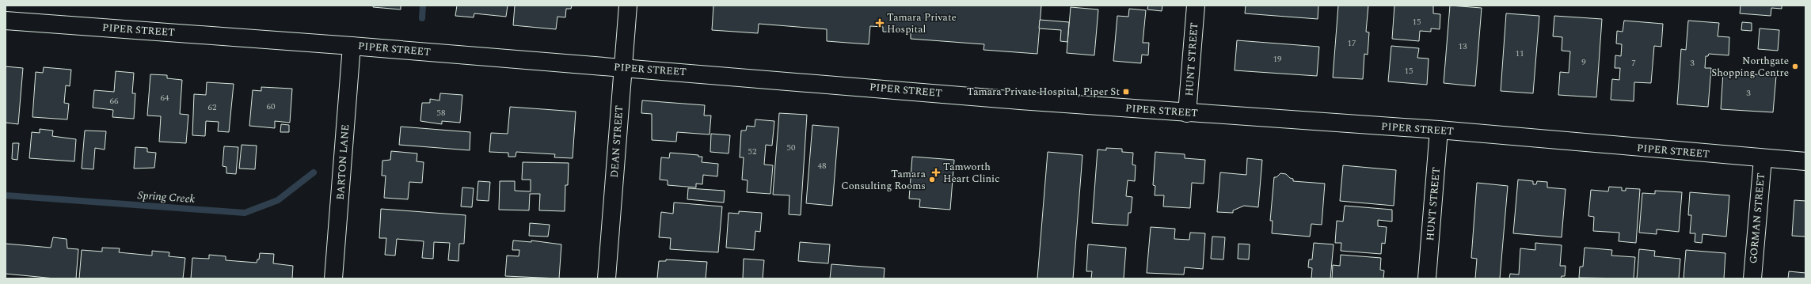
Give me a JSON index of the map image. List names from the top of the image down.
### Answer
{
  "streets": {
    "street": [
      "PIPER STREET",
      "HUNT STREET",
      "DEAN STREET",
      "BARTON LANE",
      "GORMAN STREET"
    ]
  },
  "crossings": [
    ["PIPER STREET", "HUNT STREET"],
    ["PIPER STREET", "DEAN STREET"],
    ["PIPER STREET", "BARTON LANE"],
    ["PIPER STREET", "GORMAN STREET"]
  ],
  "water": ["Spring Creek"],
  "places": {
    "health": ["Tamara Private Hospital", "Tamworth Heart Clinic"],
    "other": ["Northgate Shopping Centre", "Tamara Consulting Rooms"],
    "transit": ["Tamara Private Hospital, Piper St"]
  },
  "house_numbers": [
    "15",
    "17",
    "13",
    "11",
    "19",
    "9",
    "7",
    "3",
    "15",
    "3",
    "64",
    "66",
    "60",
    "62",
    "58",
    "50",
    "52",
    "48"
  ]
}
